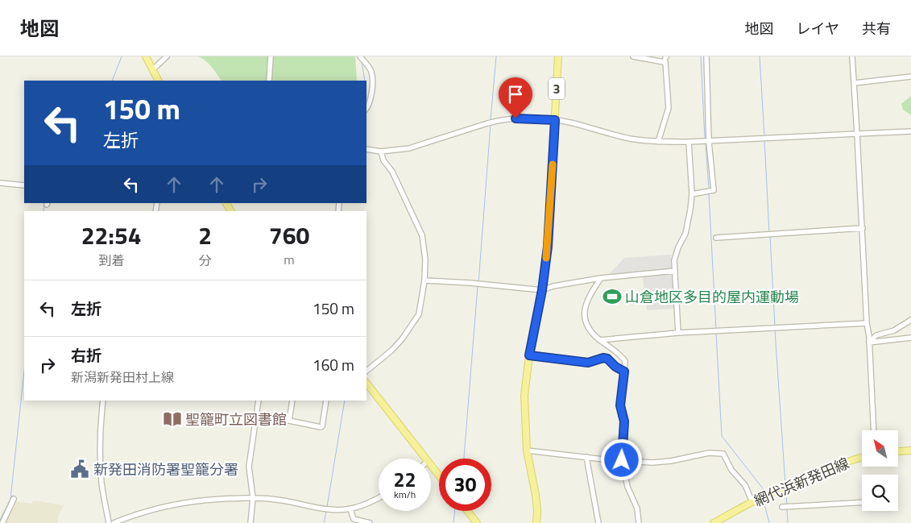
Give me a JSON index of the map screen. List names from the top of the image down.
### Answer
{
  "streets": {
    "main road": ["3", "網代浜新発田線"]
  },
  "places": {
    "sports": ["山倉地区多目的屋内運動場"],
    "library": ["聖籠町立図書館"],
    "public building": ["新発田消防署聖籠分署"]
  },
  "north": "top left",
  "page": {
    "header": "地図",
    "nav": ["地図", "レイヤ", "共有"],
    "turn": ["150 m", "左折"],
    "eta": [
      "22:54",
      "到着",
      "2",
      "分",
      "760",
      "m"
    ],
    "list": [
      {
        "name": "左折",
        "value": "150 m"
      },
      {
        "name": "右折",
        "note": "新潟新発田村上線",
        "value": "160 m"
      }
    ],
    "speed": "22 km/h",
    "limit": "30"
  }
}
